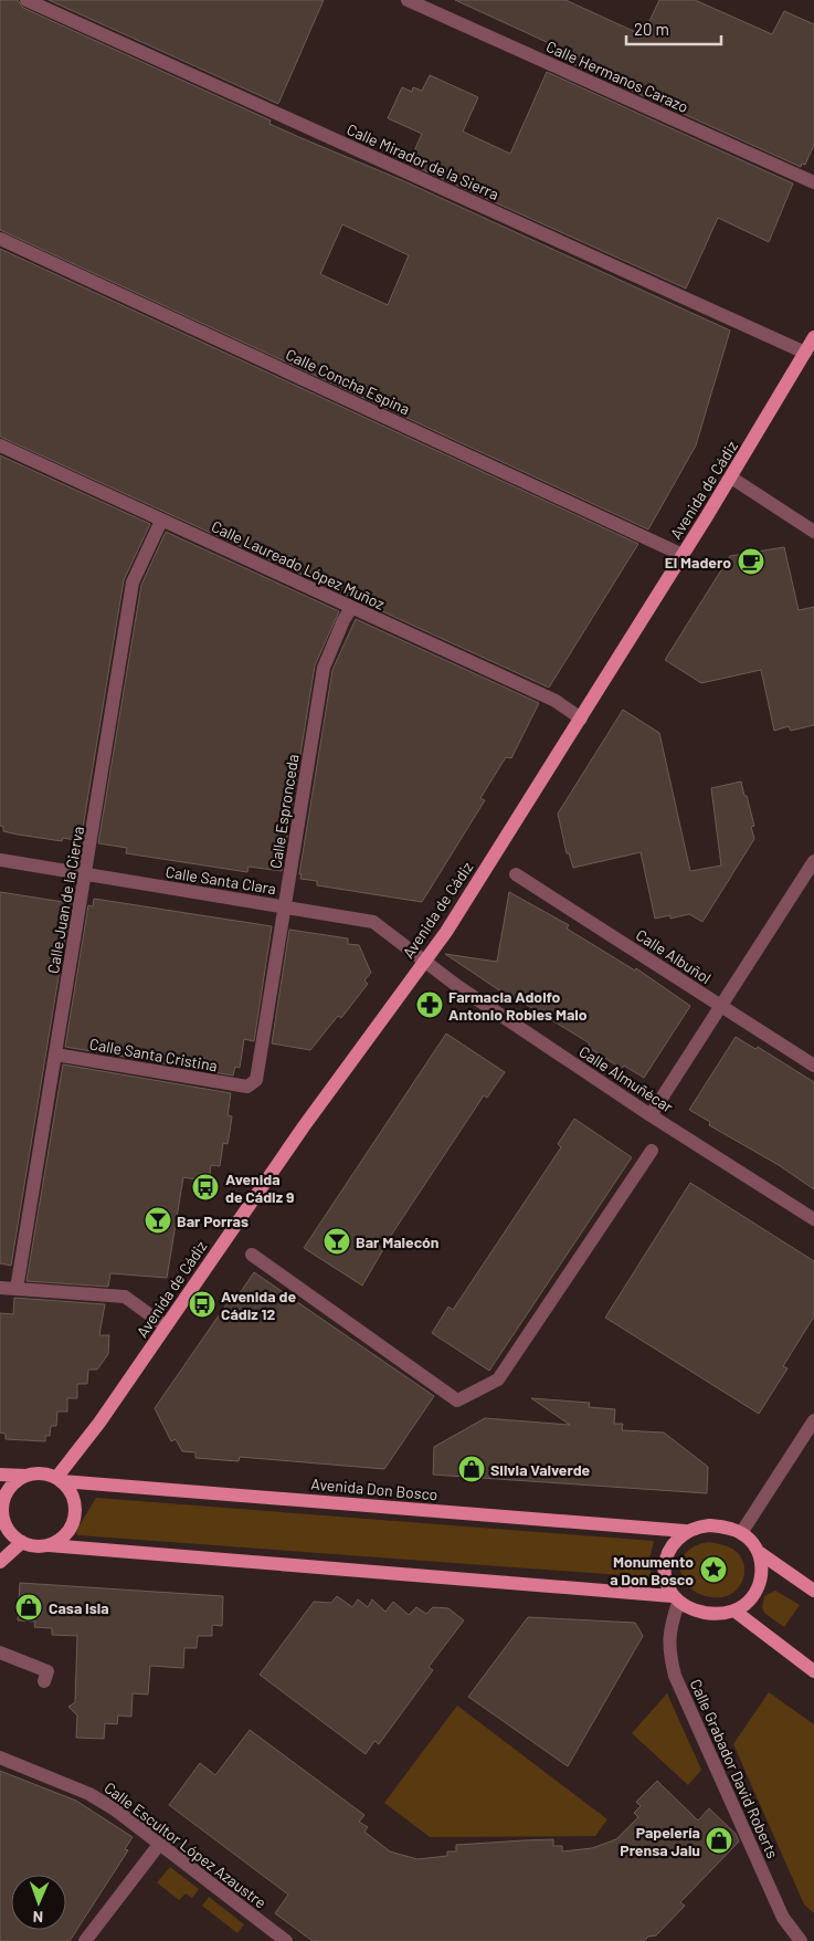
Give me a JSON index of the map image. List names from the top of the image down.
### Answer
{
  "streets": {
    "main road": ["Avenida de Cádiz", "Avenida Don Bosco"],
    "street": [
      "Calle Hermanos Carazo",
      "Calle Mirador de la Sierra",
      "Calle Concha Espina",
      "Calle Laureado López Muñoz",
      "Calle Espronceda",
      "Calle Santa Clara",
      "Calle Juan de la Cierva",
      "Calle Albuñol",
      "Calle Santa Cristina",
      "Calle Almuñécar",
      "Calle Grabador David Roberts",
      "Calle Escultor López Azaustre"
    ]
  },
  "crossings": [
    ["Calle Mirador de la Sierra", "Avenida de Cádiz"],
    ["Calle Concha Espina", "Avenida de Cádiz"],
    ["Avenida de Cádiz", "Calle Laureado López Muñoz"],
    ["Avenida de Cádiz", "Calle Santa Clara"],
    ["Avenida de Cádiz", "Calle Almuñécar"],
    ["Avenida de Cádiz", "Avenida Don Bosco"],
    ["Calle Laureado López Muñoz", "Calle Espronceda"],
    ["Calle Laureado López Muñoz", "Calle Juan de la Cierva"],
    ["Calle Espronceda", "Calle Santa Clara"],
    ["Calle Espronceda", "Calle Santa Cristina"],
    ["Calle Santa Clara", "Calle Juan de la Cierva"],
    ["Calle Santa Clara", "Calle Almuñécar"],
    ["Calle Juan de la Cierva", "Calle Santa Cristina"],
    ["Avenida Don Bosco", "Calle Grabador David Roberts"]
  ],
  "places": {
    "cafe": ["El Madero"],
    "pharmacy": ["Farmacia Adolfo Antonio Robles Malo"],
    "bus stop": ["Avenida de Cádiz 9", "Avenida de Cádiz 12"],
    "bar": ["Bar Porras", "Bar Malecón"],
    "shop": ["Silvia Valverde", "Casa Isla", "Papelería Prensa Jalu"],
    "place": ["Monumento a Don Bosco"]
  },
  "scale_bar": "20 m",
  "north": "bottom"
}
